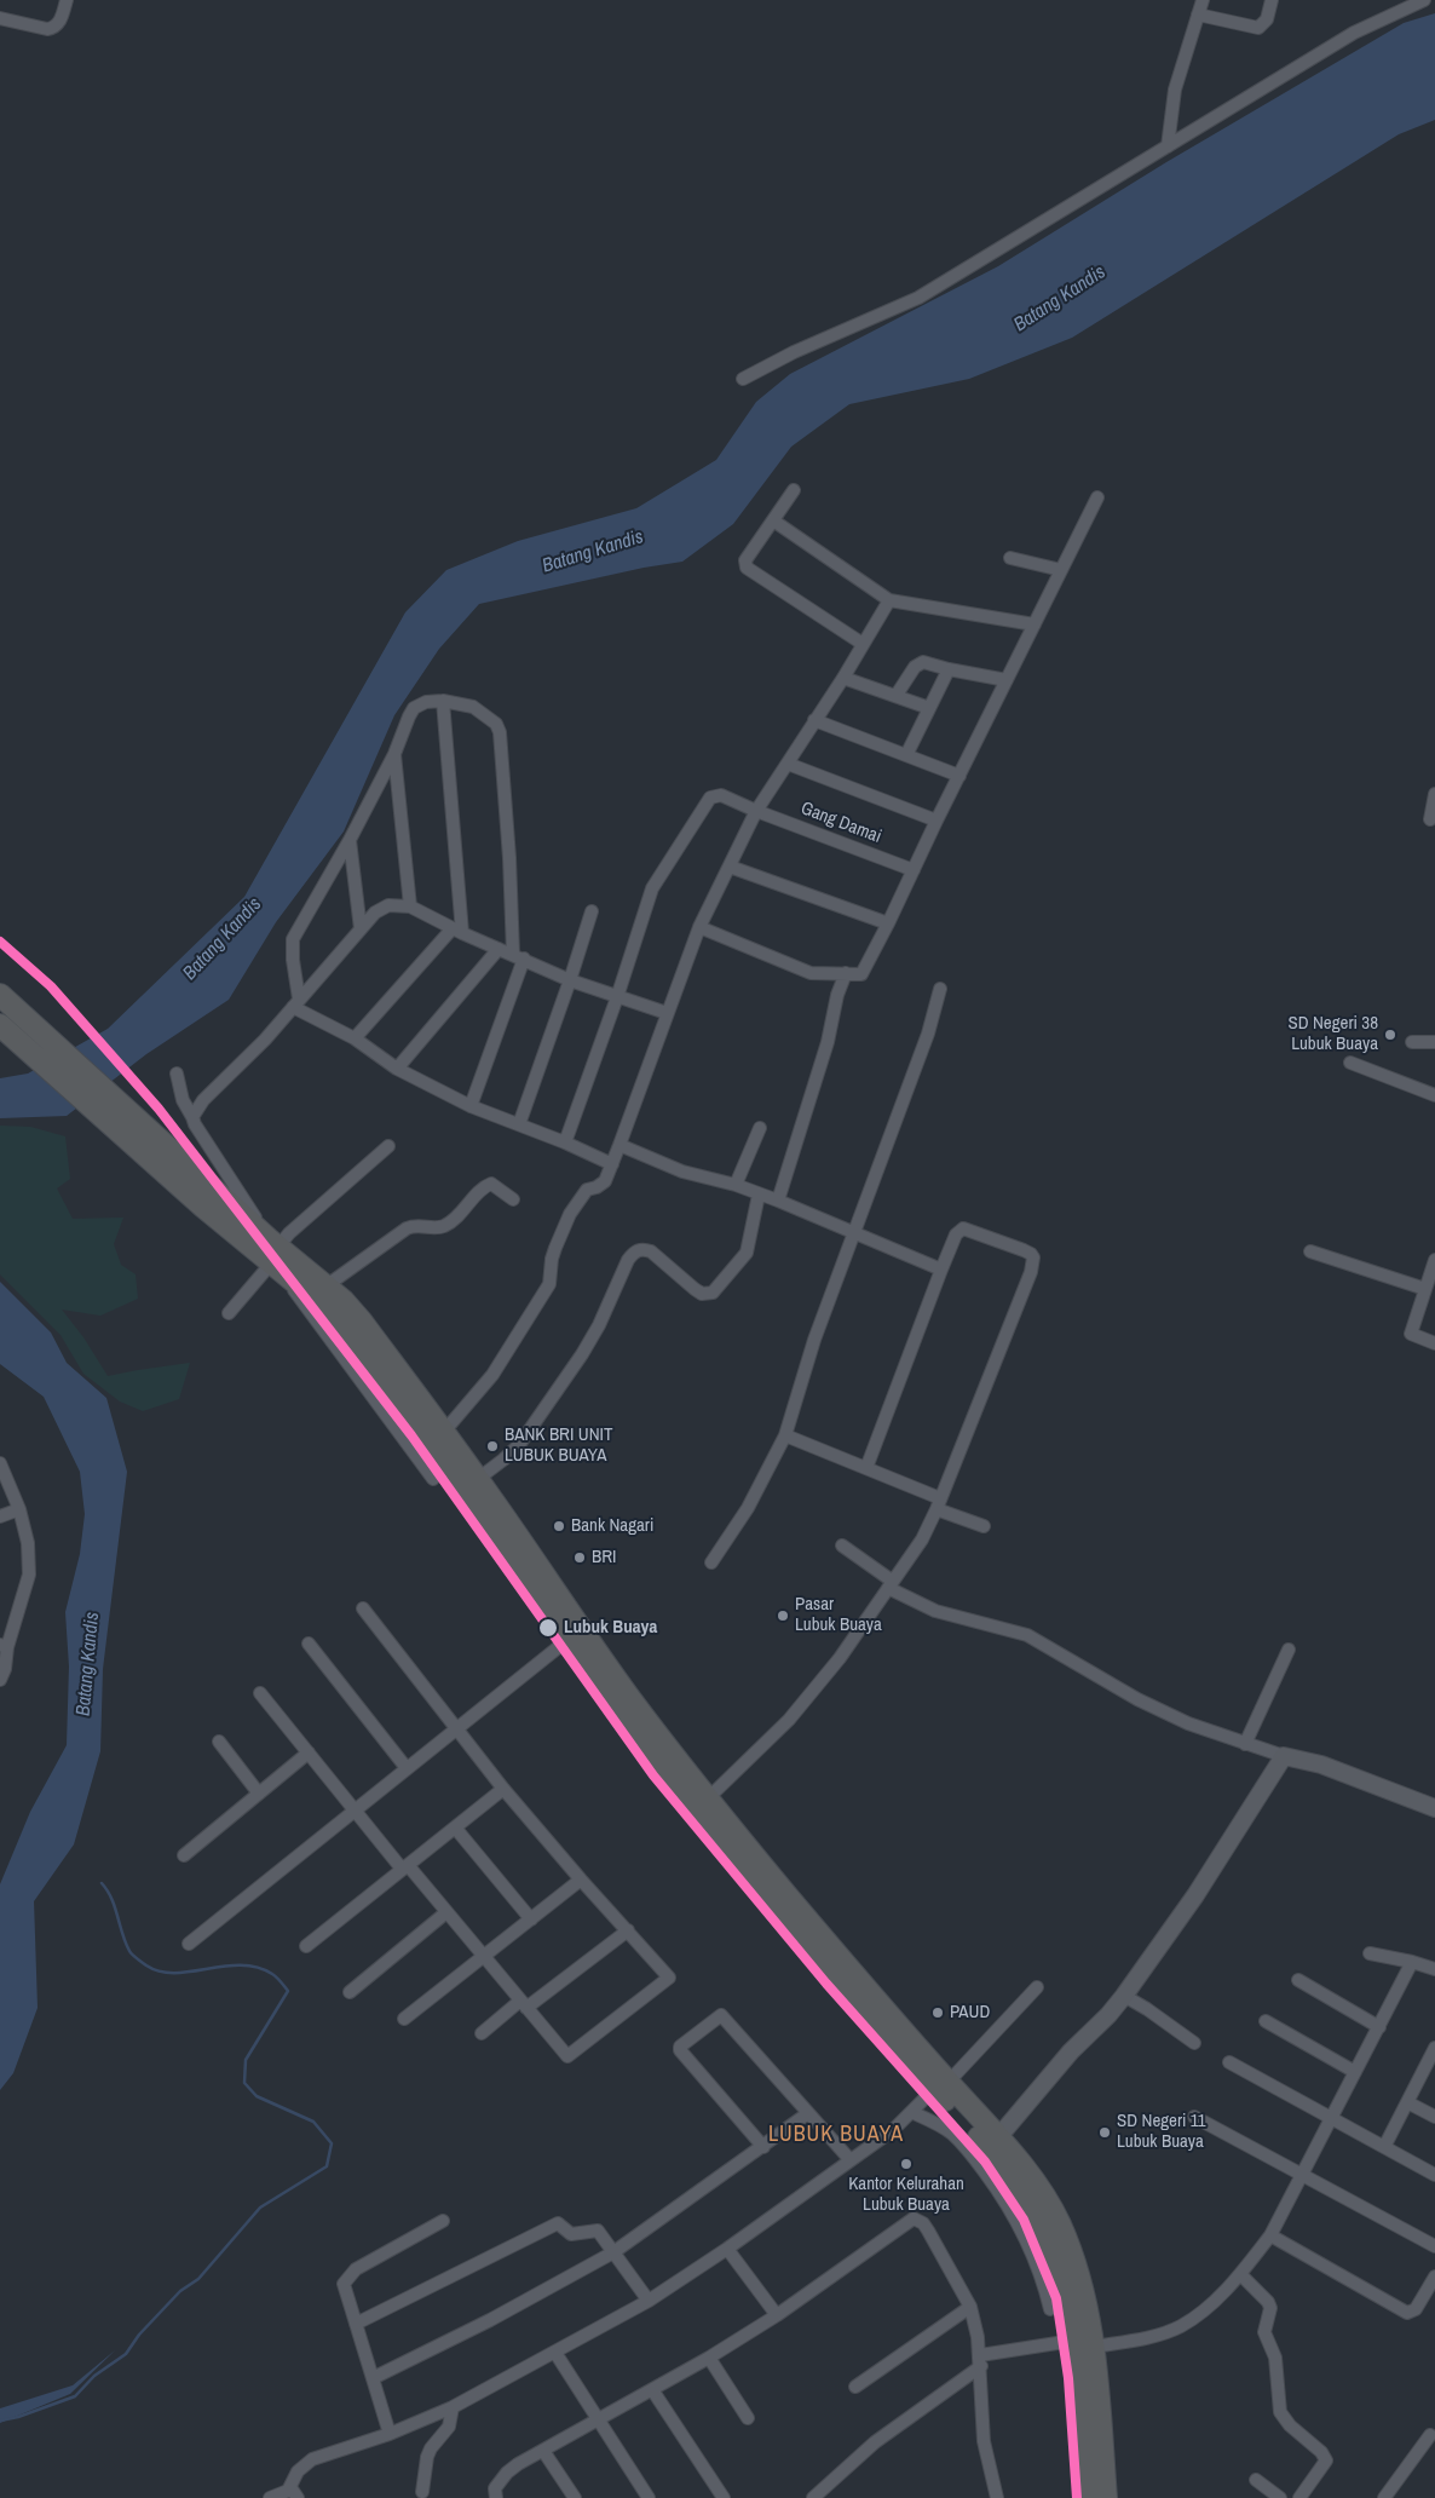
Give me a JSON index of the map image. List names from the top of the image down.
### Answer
{
  "streets": {
    "street": ["Gang Damai"]
  },
  "districts": ["LUBUK BUAYA"],
  "water": ["Batang Kandis"],
  "places": [
    "SD Negeri 38 Lubuk Buaya",
    "BANK BRI UNIT LUBUK BUAYA",
    "Bank Nagari",
    "BRI",
    "Pasar Lubuk Buaya",
    "Lubuk Buaya",
    "PAUD",
    "SD Negeri 11 Lubuk Buaya",
    "Kantor Kelurahan Lubuk Buaya"
  ]
}
